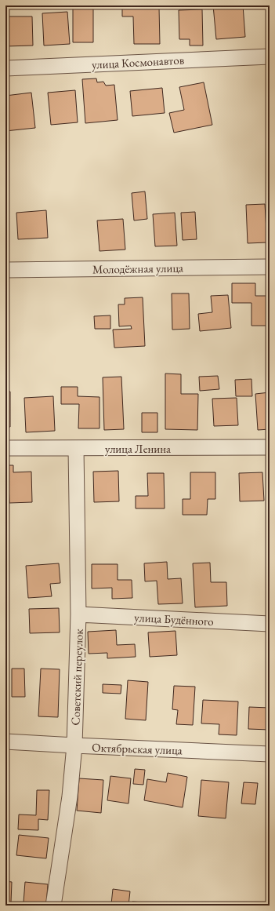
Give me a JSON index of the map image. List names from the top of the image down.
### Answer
{
  "streets": {
    "street": [
      "улица Космонавтов",
      "Молодёжная улица",
      "улица Ленина",
      "улица Будённого",
      "Советский переулок",
      "Октябрьская улица"
    ]
  },
  "crossings": [
    ["улица Ленина", "Советский переулок"],
    ["улица Будённого", "Советский переулок"],
    ["Советский переулок", "Октябрьская улица"]
  ]
}
